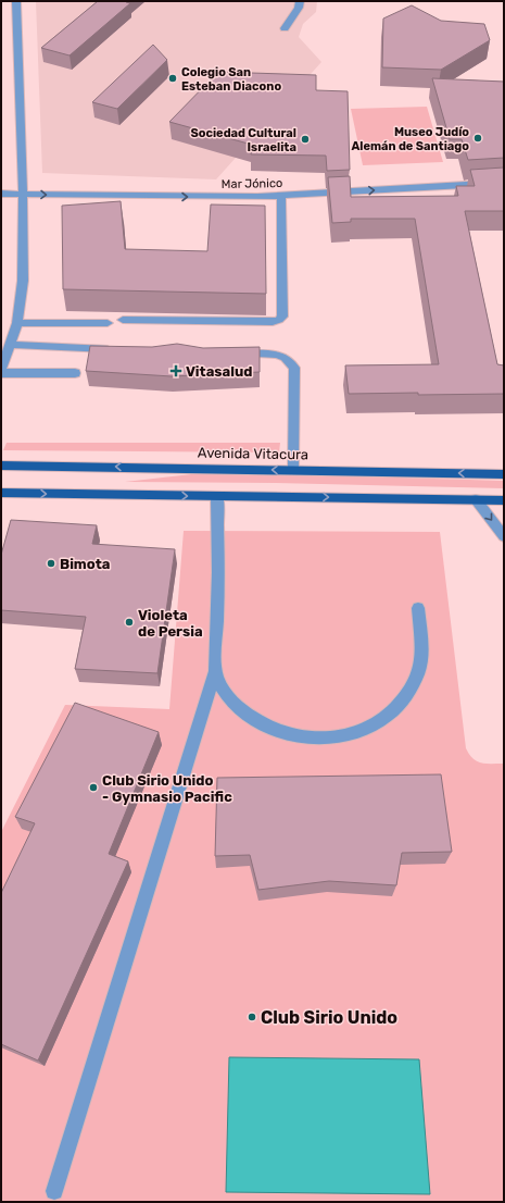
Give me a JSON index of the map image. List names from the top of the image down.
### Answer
{
  "streets": {
    "main road": ["Avenida Vitacura"],
    "street": ["Mar Jónico"]
  },
  "one_way": ["Mar Jónico"],
  "places": {
    "other": [
      "Colegio San Esteban Diacono",
      "Museo Judío Alemán de Santiago",
      "Sociedad Cultural Israelita",
      "Bimota",
      "Violeta de Persia",
      "Club Sirio Unido - Gymnasio Pacific",
      "Club Sirio Unido"
    ],
    "health": ["Vitasalud"]
  }
}
